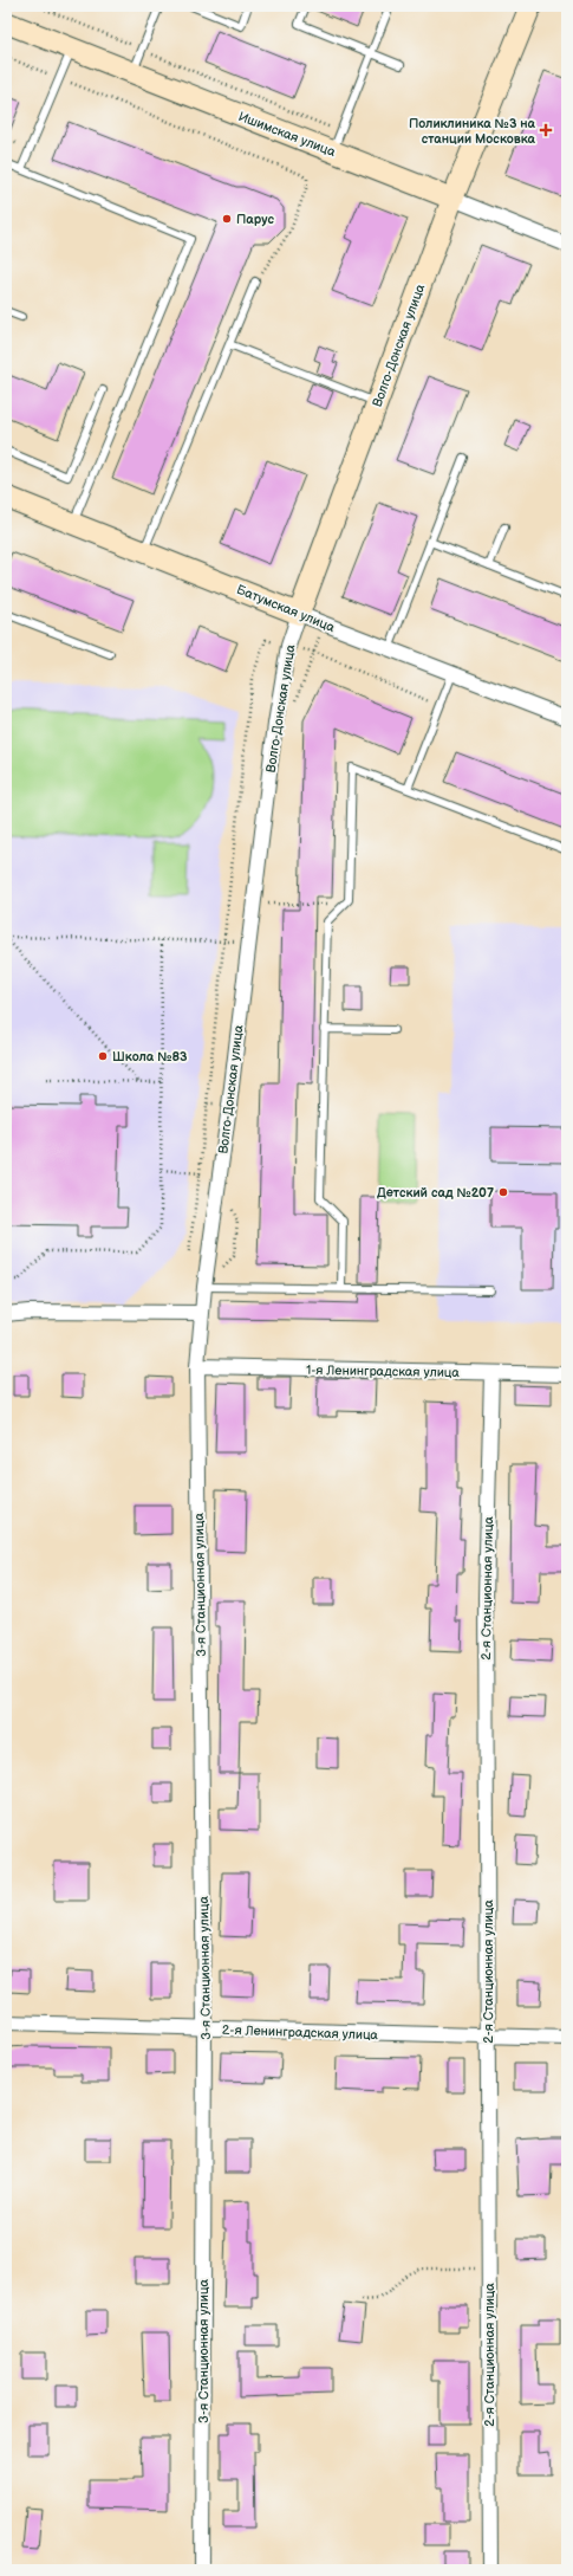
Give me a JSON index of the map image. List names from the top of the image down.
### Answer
{
  "streets": {
    "street": [
      "Ишимская улица",
      "Волго-Донская улица",
      "Батумская улица",
      "1-я Ленинградская улица",
      "3-я Станционная улица",
      "2-я Станционная улица",
      "2-я Ленинградская улица"
    ]
  },
  "crossings": [
    ["Ишимская улица", "Волго-Донская улица"],
    ["Волго-Донская улица", "Батумская улица"],
    ["Волго-Донская улица", "1-я Ленинградская улица"],
    ["Волго-Донская улица", "3-я Станционная улица"],
    ["1-я Ленинградская улица", "3-я Станционная улица"],
    ["1-я Ленинградская улица", "2-я Станционная улица"],
    ["3-я Станционная улица", "2-я Ленинградская улица"],
    ["2-я Станционная улица", "2-я Ленинградская улица"]
  ],
  "places": {
    "health": ["Поликлиника №3 на станции Московка"],
    "other": ["Парус", "Школа №83", "Детский сад №207"]
  }
}
